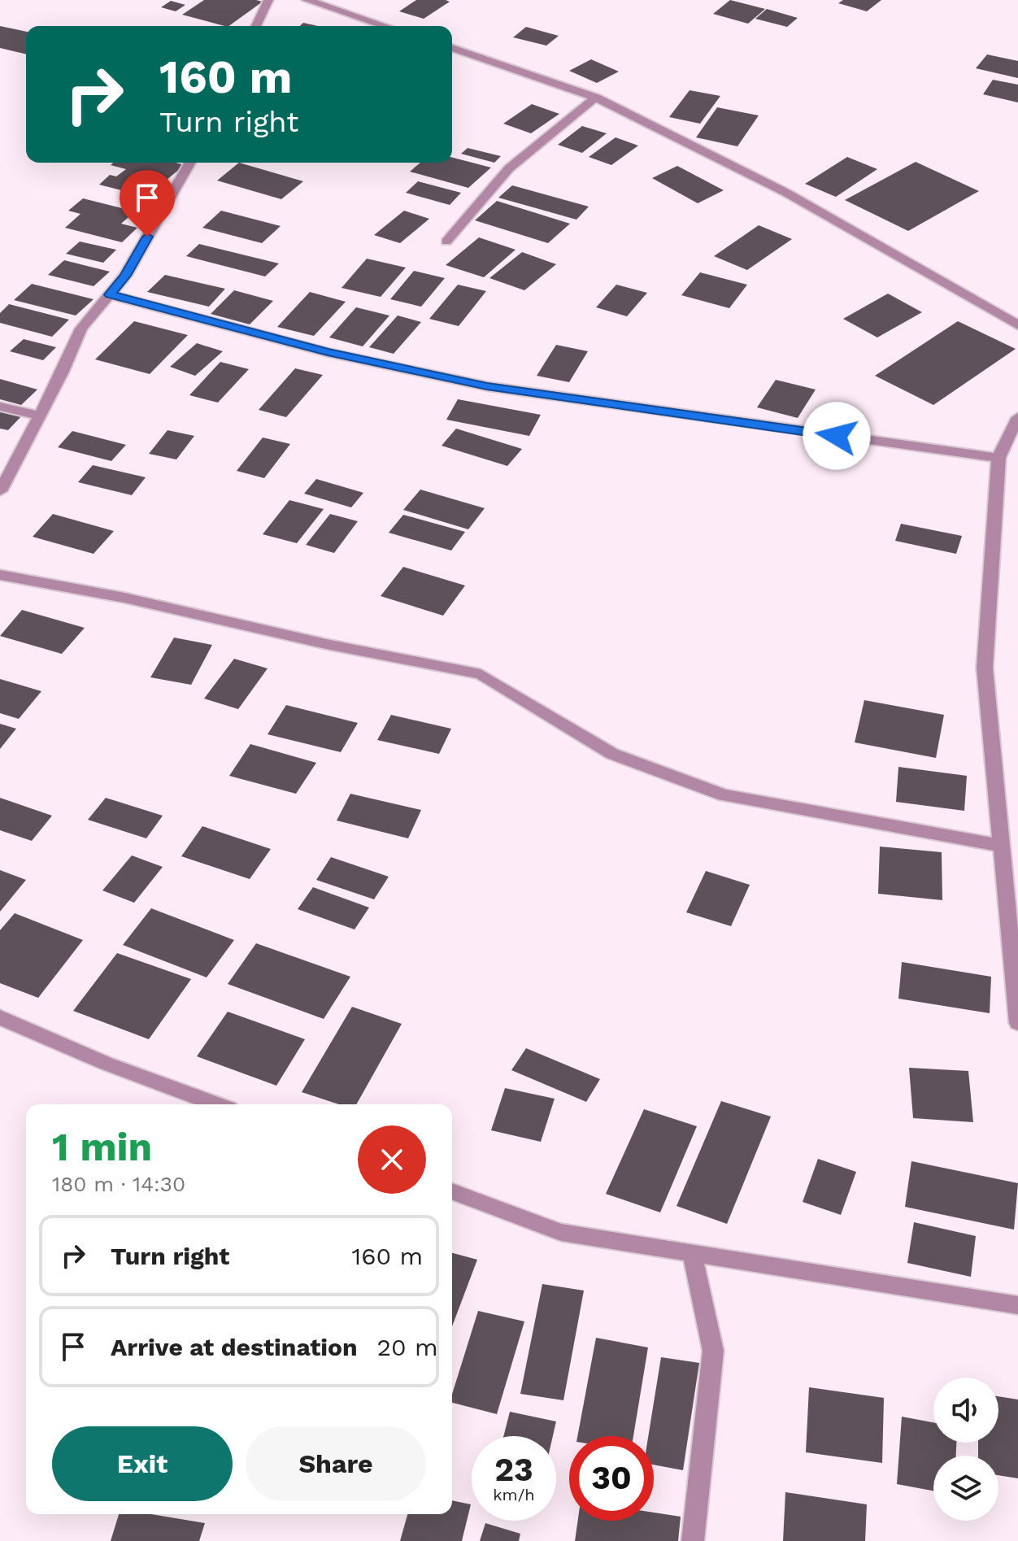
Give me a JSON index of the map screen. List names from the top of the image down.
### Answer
{
  "page": {
    "turn": ["160 m", "Turn right"],
    "heading": ["1 min", "180 m · 14:30"],
    "list": [
      {
        "name": "Turn right",
        "value": "160 m"
      },
      {
        "name": "Arrive at destination",
        "value": "20 m"
      }
    ],
    "buttons": ["Exit", "Share"],
    "speed": "23 km/h",
    "limit": "30"
  }
}
